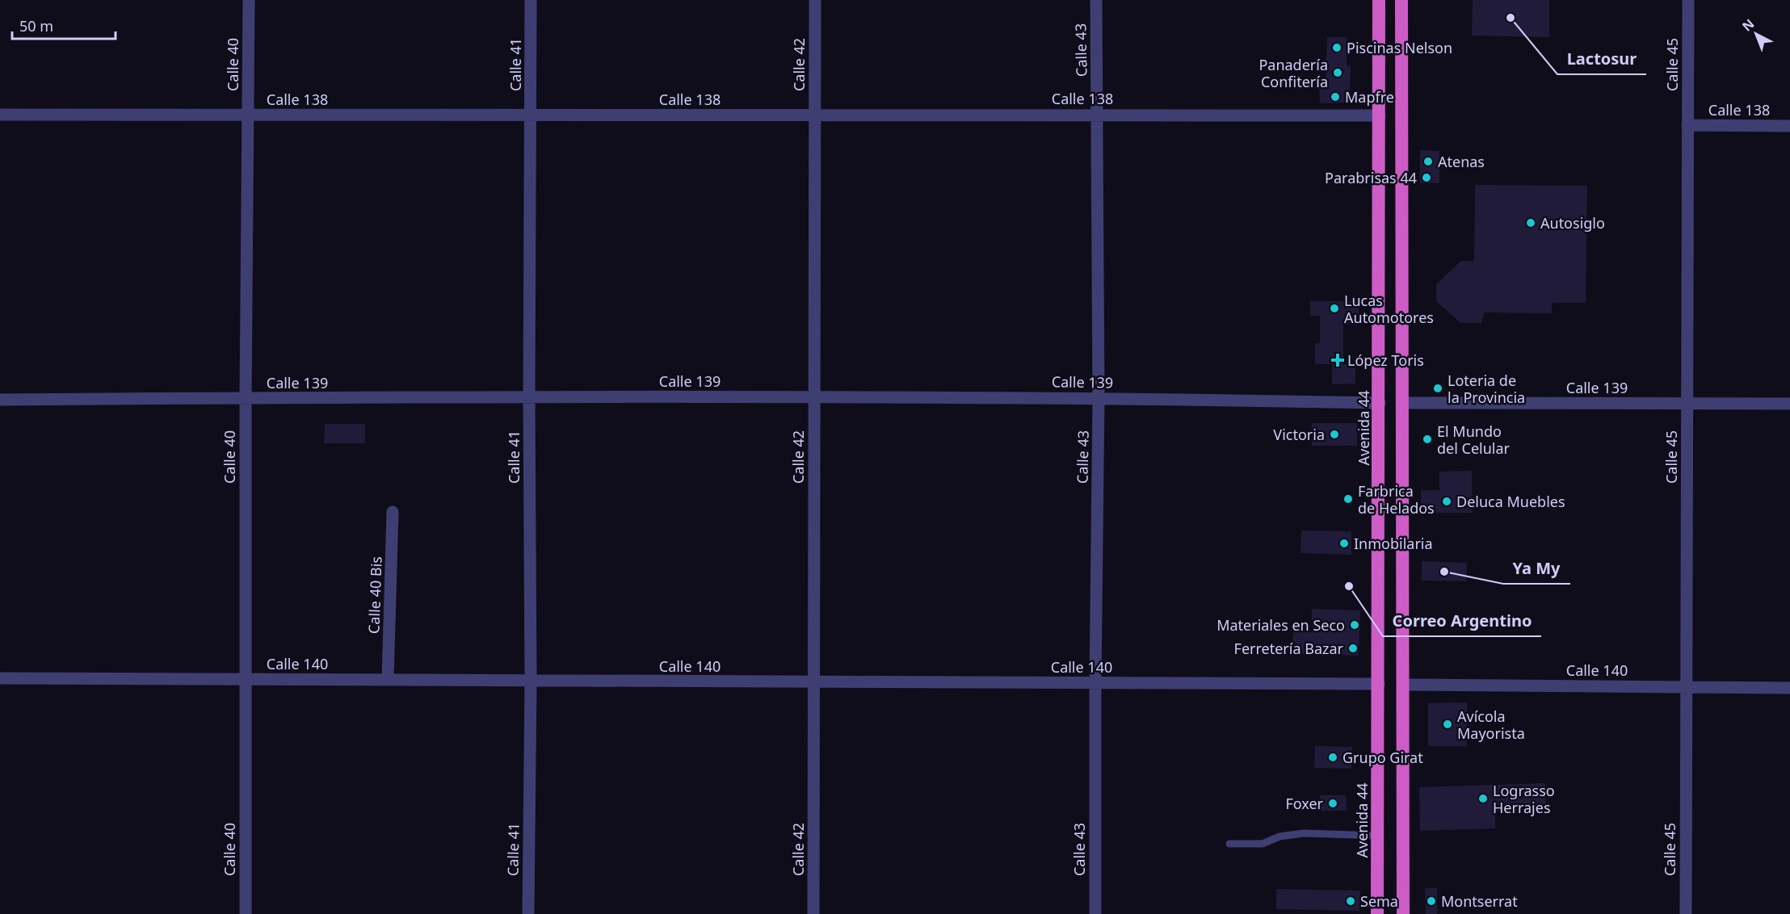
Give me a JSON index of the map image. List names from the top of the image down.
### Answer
{
  "streets": {
    "highway": ["Avenida 44"],
    "street": [
      "Calle 43",
      "Calle 40",
      "Calle 41",
      "Calle 42",
      "Calle 45",
      "Calle 138",
      "Calle 139",
      "Calle 40 Bis",
      "Calle 140"
    ]
  },
  "crossings": [
    ["Calle 43", "Calle 138"],
    ["Calle 43", "Calle 139"],
    ["Calle 43", "Calle 140"],
    ["Calle 40", "Calle 138"],
    ["Calle 40", "Calle 139"],
    ["Calle 40", "Calle 140"],
    ["Calle 41", "Calle 138"],
    ["Calle 41", "Calle 139"],
    ["Calle 41", "Calle 140"],
    ["Calle 42", "Calle 138"],
    ["Calle 42", "Calle 139"],
    ["Calle 42", "Calle 140"],
    ["Calle 45", "Calle 138"],
    ["Calle 45", "Calle 139"],
    ["Calle 45", "Calle 140"],
    ["Calle 138", "Avenida 44"],
    ["Calle 139", "Avenida 44"],
    ["Avenida 44", "Calle 140"],
    ["Calle 40 Bis", "Calle 140"]
  ],
  "places": {
    "other": [
      "Lactosur",
      "Piscinas Nelson",
      "Panadería Confitería",
      "Mapfre",
      "Atenas",
      "Parabrisas 44",
      "Autosiglo",
      "Lucas Automotores",
      "Loteria de la Provincia",
      "Victoria",
      "El Mundo del Celular",
      "Farbrica de Helados",
      "Deluca Muebles",
      "Inmobilaria",
      "Ya My",
      "Correo Argentino",
      "Materiales en Seco",
      "Ferretería Bazar",
      "Avícola Mayorista",
      "Grupo Girat",
      "Lograsso Herrajes",
      "Foxer",
      "Sema",
      "Montserrat"
    ],
    "health": ["López Toris"]
  },
  "scale_bar": "50 m",
  "north": "top left"
}
